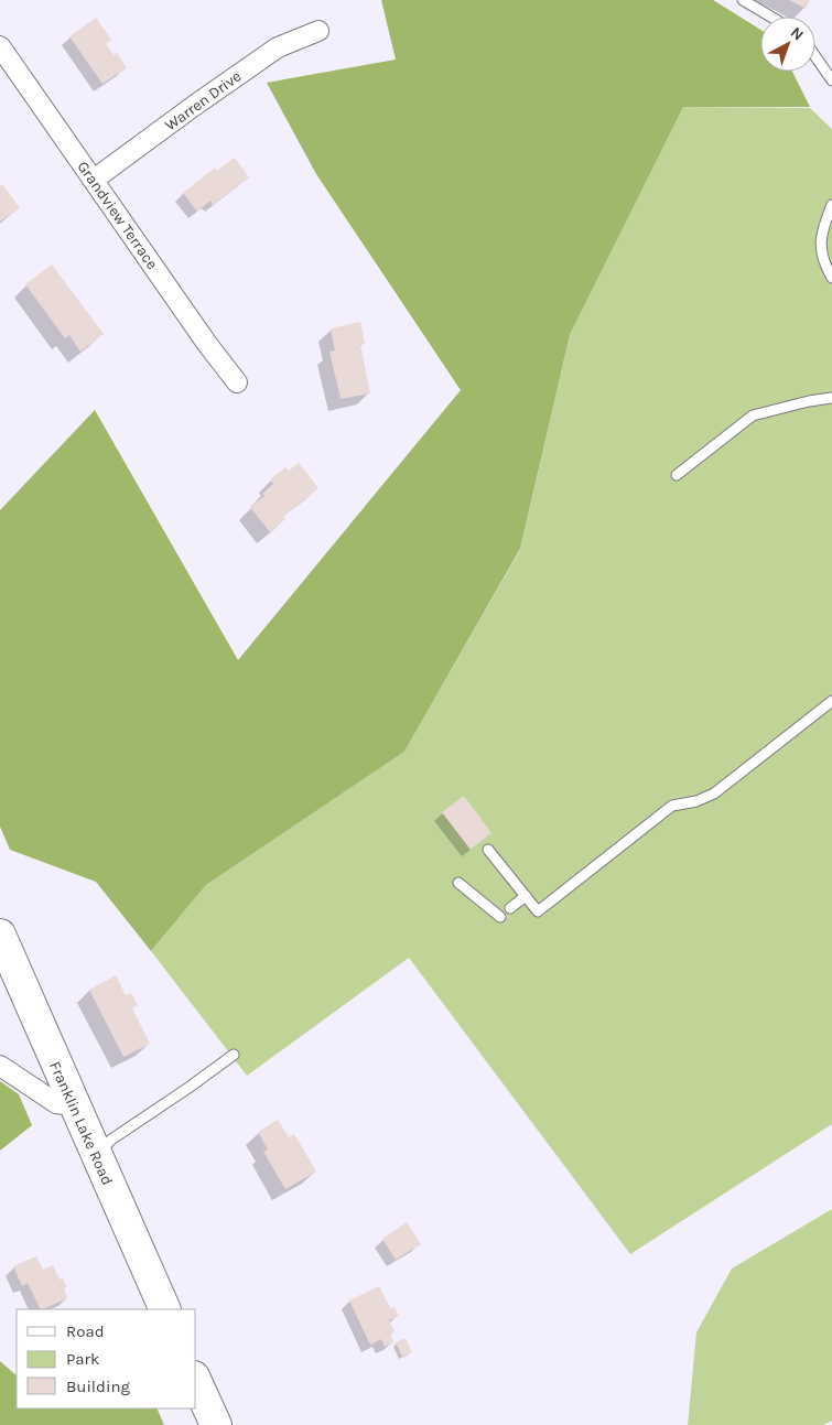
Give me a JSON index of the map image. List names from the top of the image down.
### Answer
{
  "streets": {
    "main road": ["Franklin Lake Road"],
    "street": ["Warren Drive", "Grandview Terrace"]
  },
  "crossings": [
    ["Warren Drive", "Grandview Terrace"]
  ],
  "legend": ["Road", "Park", "Building"],
  "north": "top right"
}
